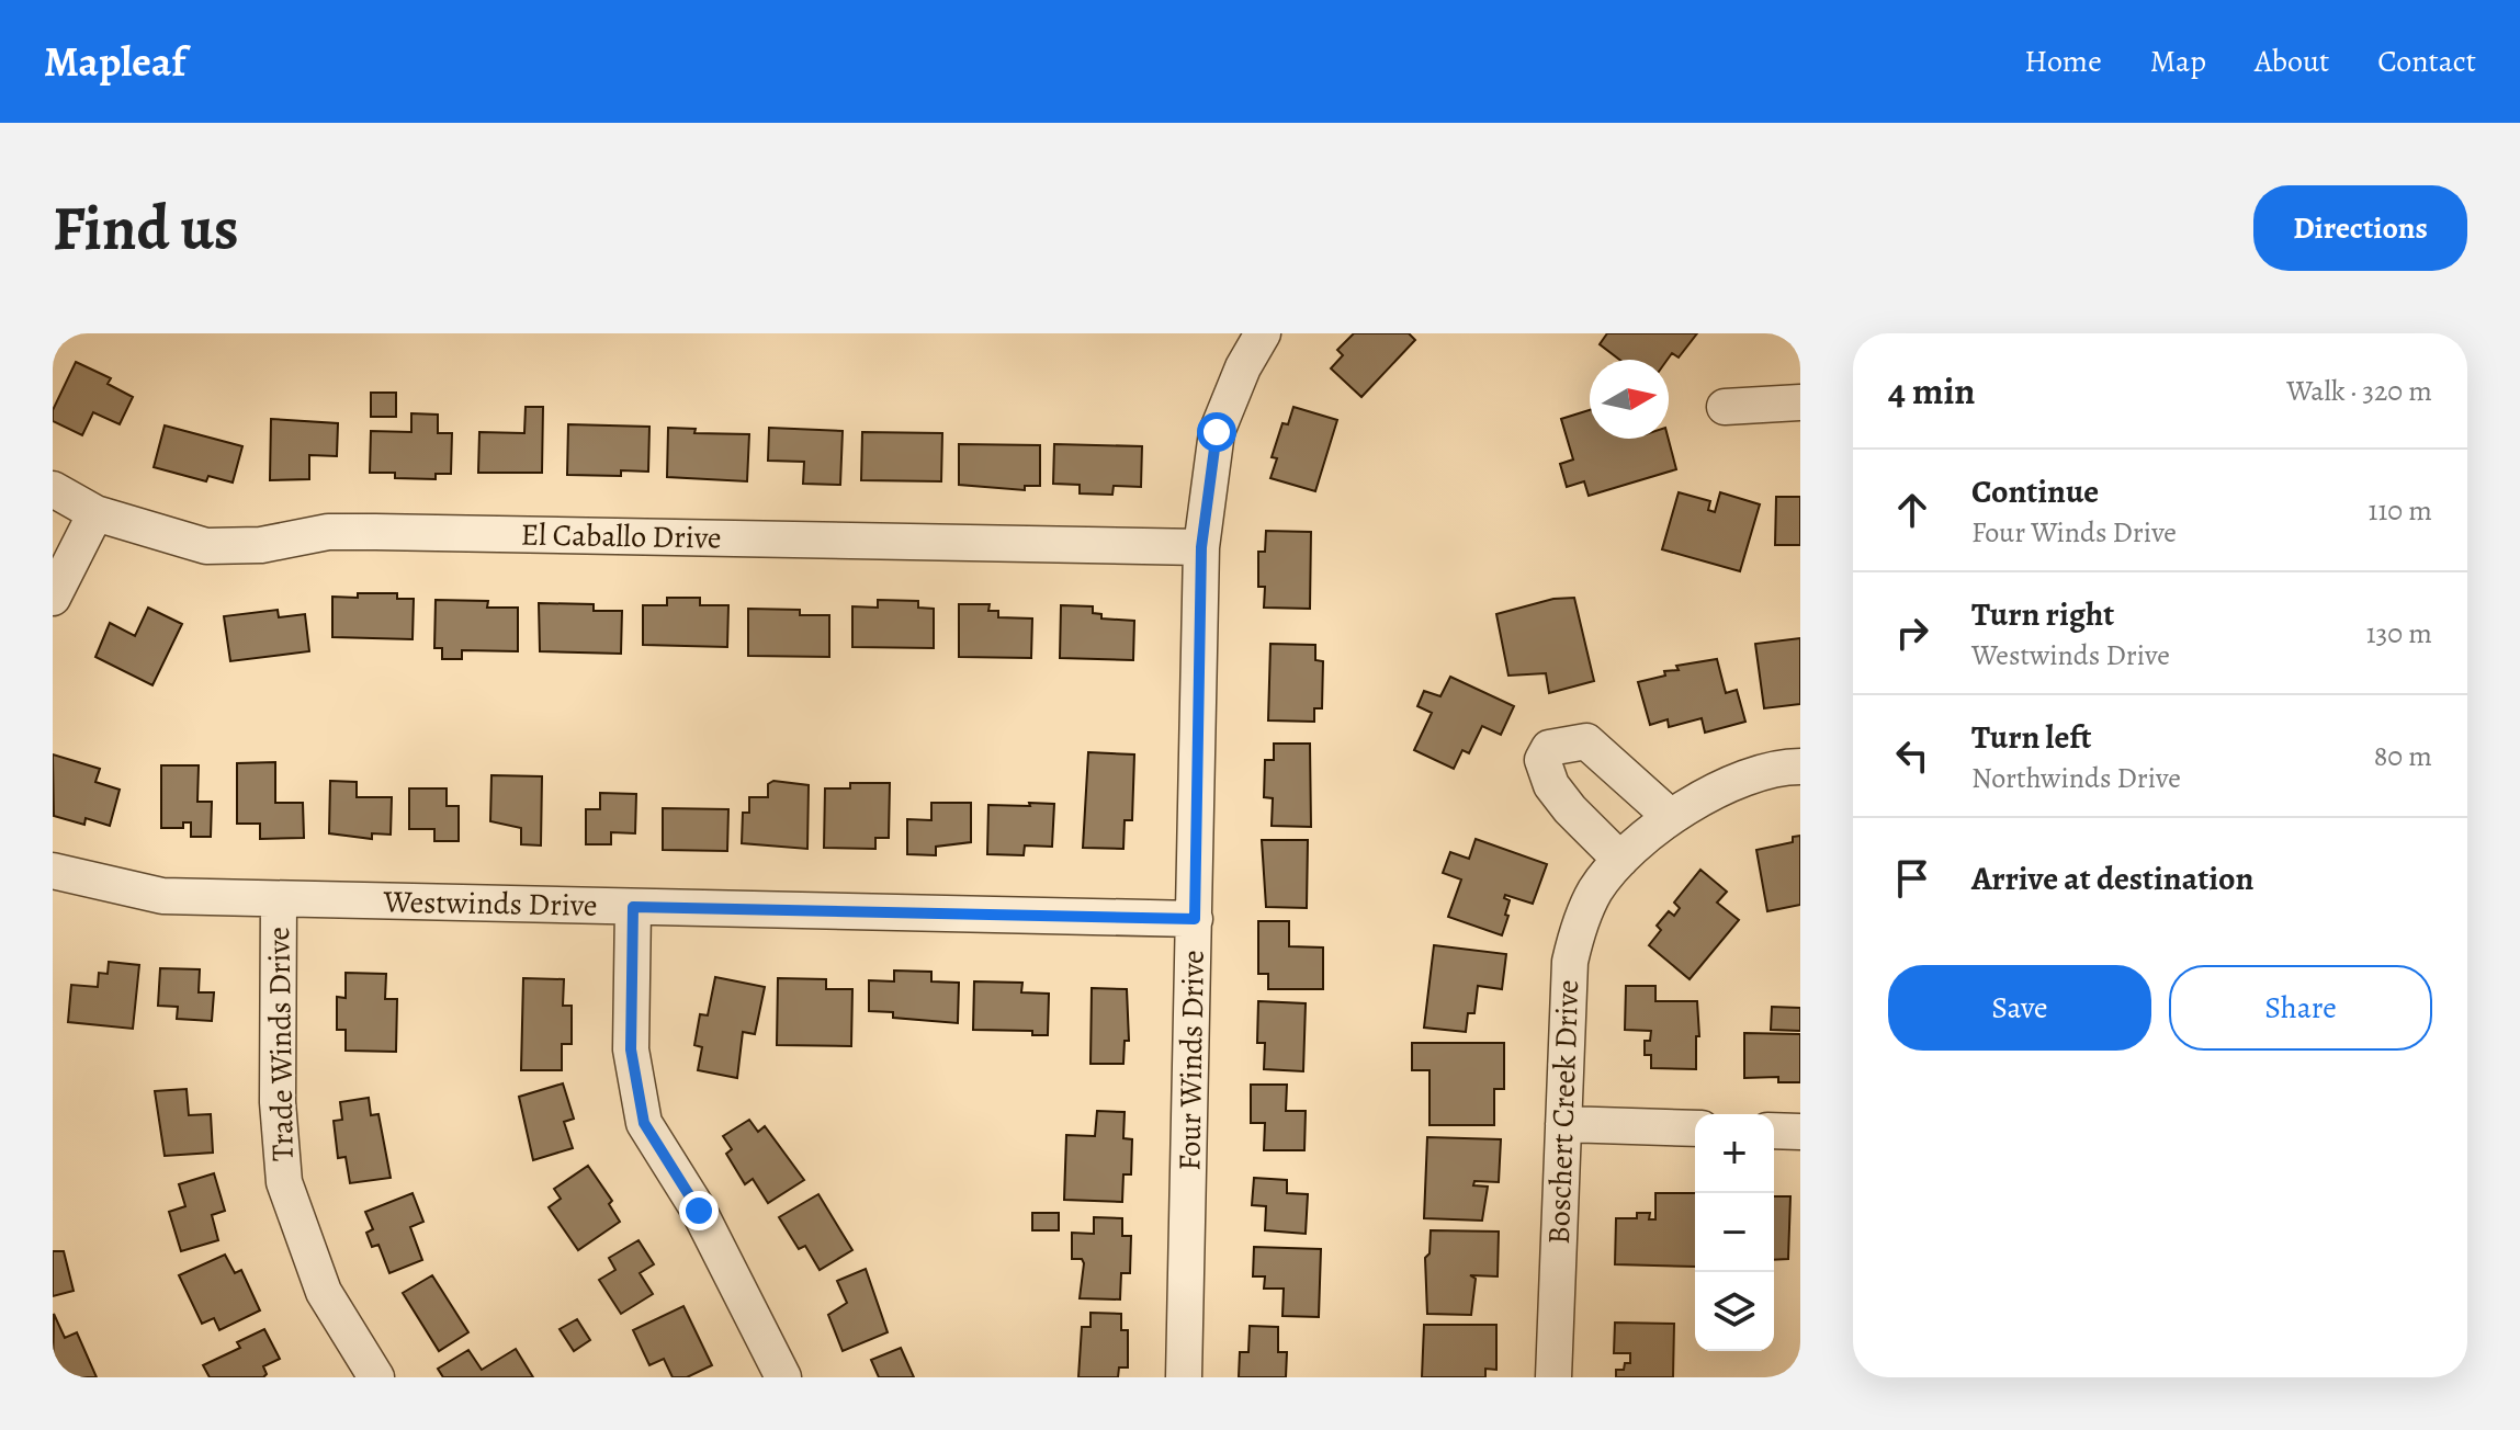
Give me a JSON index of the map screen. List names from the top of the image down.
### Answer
{
  "streets": {
    "street": [
      "El Caballo Drive",
      "Westwinds Drive",
      "Trade Winds Drive",
      "Four Winds Drive",
      "Boschert Creek Drive"
    ]
  },
  "crossings": [
    ["El Caballo Drive", "Four Winds Drive"],
    ["Westwinds Drive", "Trade Winds Drive"],
    ["Westwinds Drive", "Four Winds Drive"]
  ],
  "north": "right",
  "page": {
    "header": "Mapleaf",
    "nav": [
      "Home",
      "Map",
      "About",
      "Contact"
    ],
    "buttons": [
      "Directions",
      ["Save", "Share"]
    ],
    "title": "Find us",
    "heading": ["4 min", "Walk · 320 m"],
    "list": [
      ["Continue", "Four Winds Drive", "110 m"],
      ["Turn right", "Westwinds Drive", "130 m"],
      ["Turn left", "Northwinds Drive", "80 m"],
      "Arrive at destination"
    ],
    "map_buttons": ["+", "−"]
  }
}
